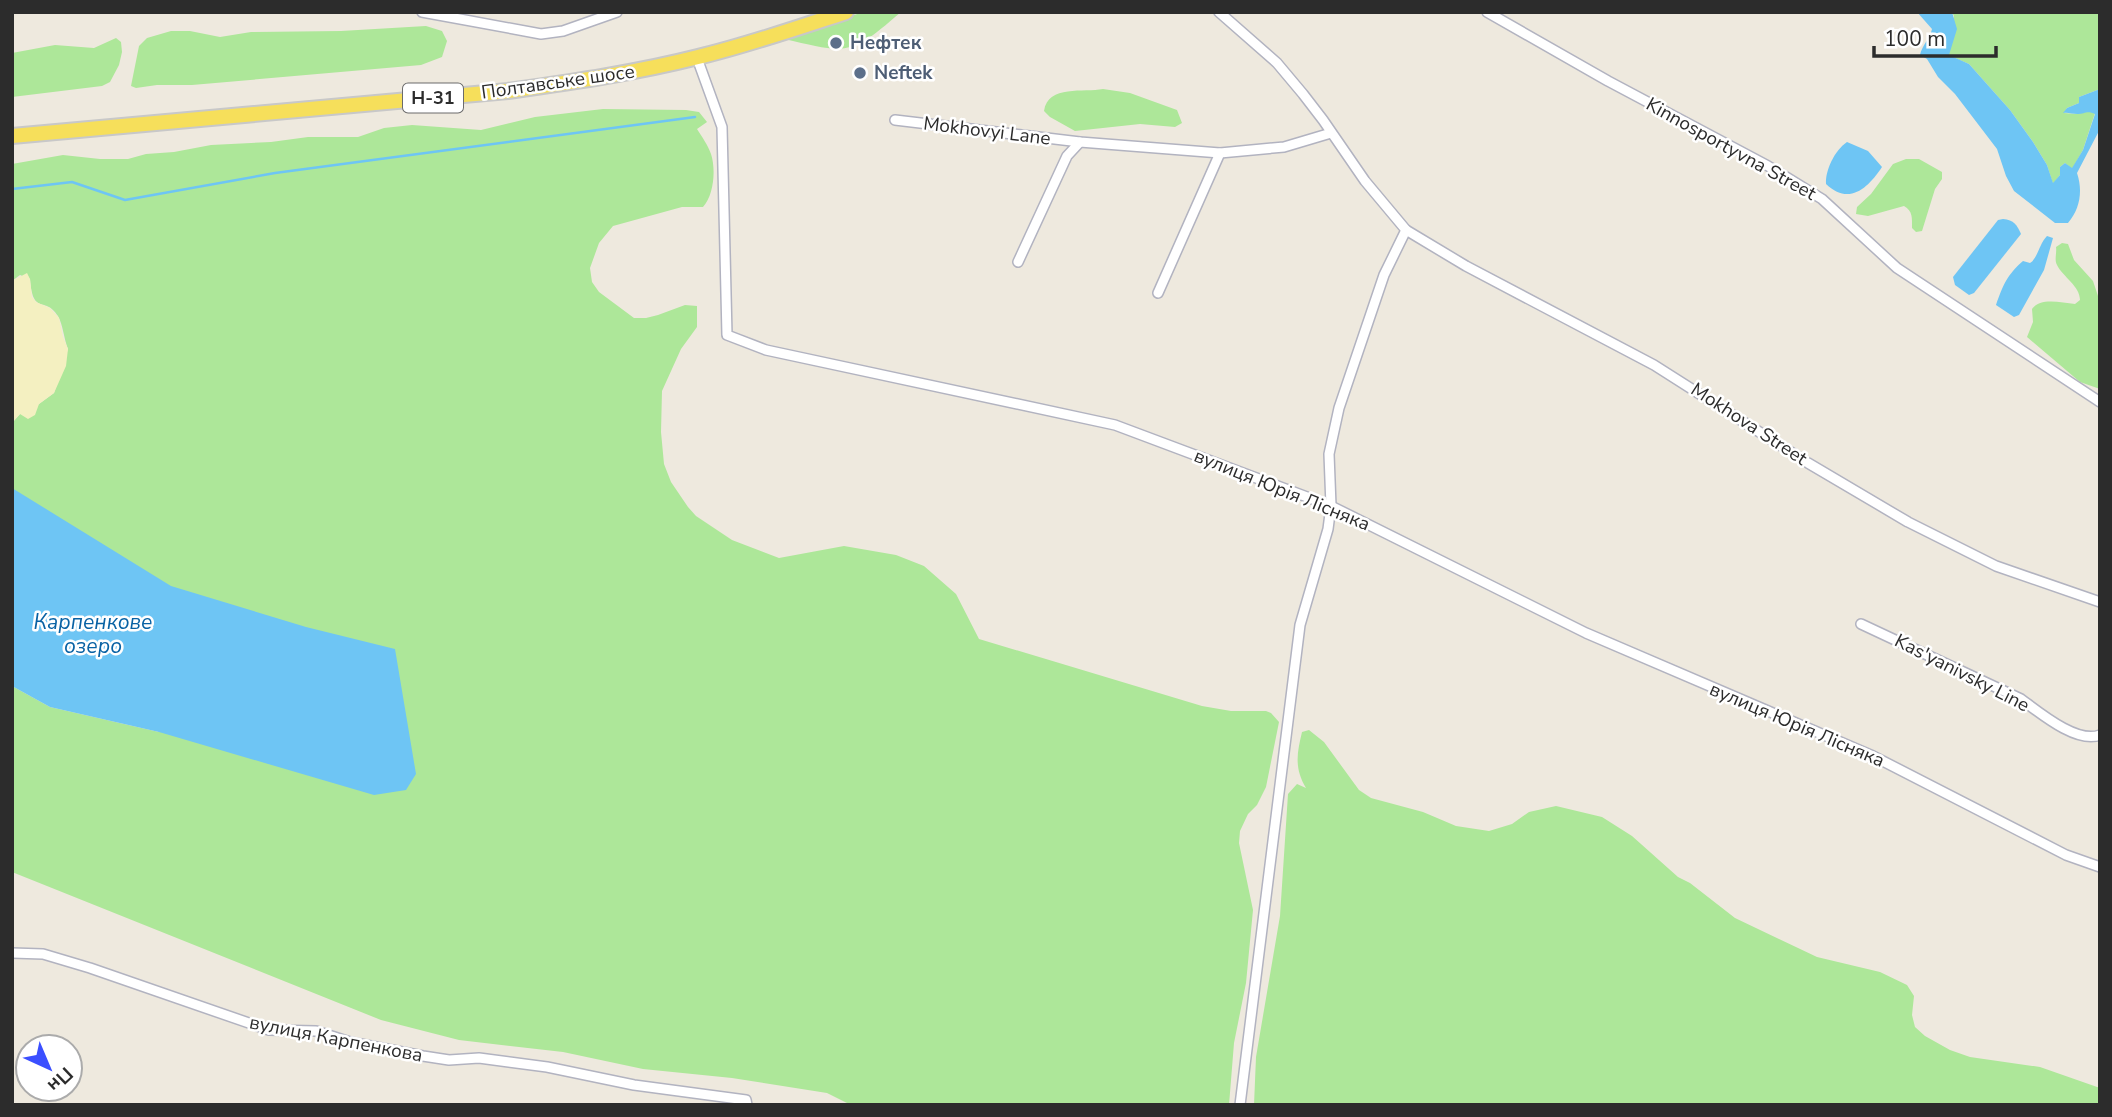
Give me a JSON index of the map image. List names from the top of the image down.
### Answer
{
  "streets": {
    "main road": ["Полтавське шосе", "Н-31"],
    "street": [
      "Mokhovyi Lane",
      "Kinnosportyvna Street",
      "Mokhova Street",
      "вулиця Юрія Лісняка",
      "Kas'yanivsky Line",
      "вулиця Карпенкова"
    ]
  },
  "crossings": [
    ["Полтавське шосе", "вулиця Юрія Лісняка"],
    ["Mokhovyi Lane", "Mokhova Street"]
  ],
  "water": ["Карпенкове озеро"],
  "places": ["Нефтек", "Neftek"],
  "scale_bar": "100 m",
  "north": "bottom right"
}
